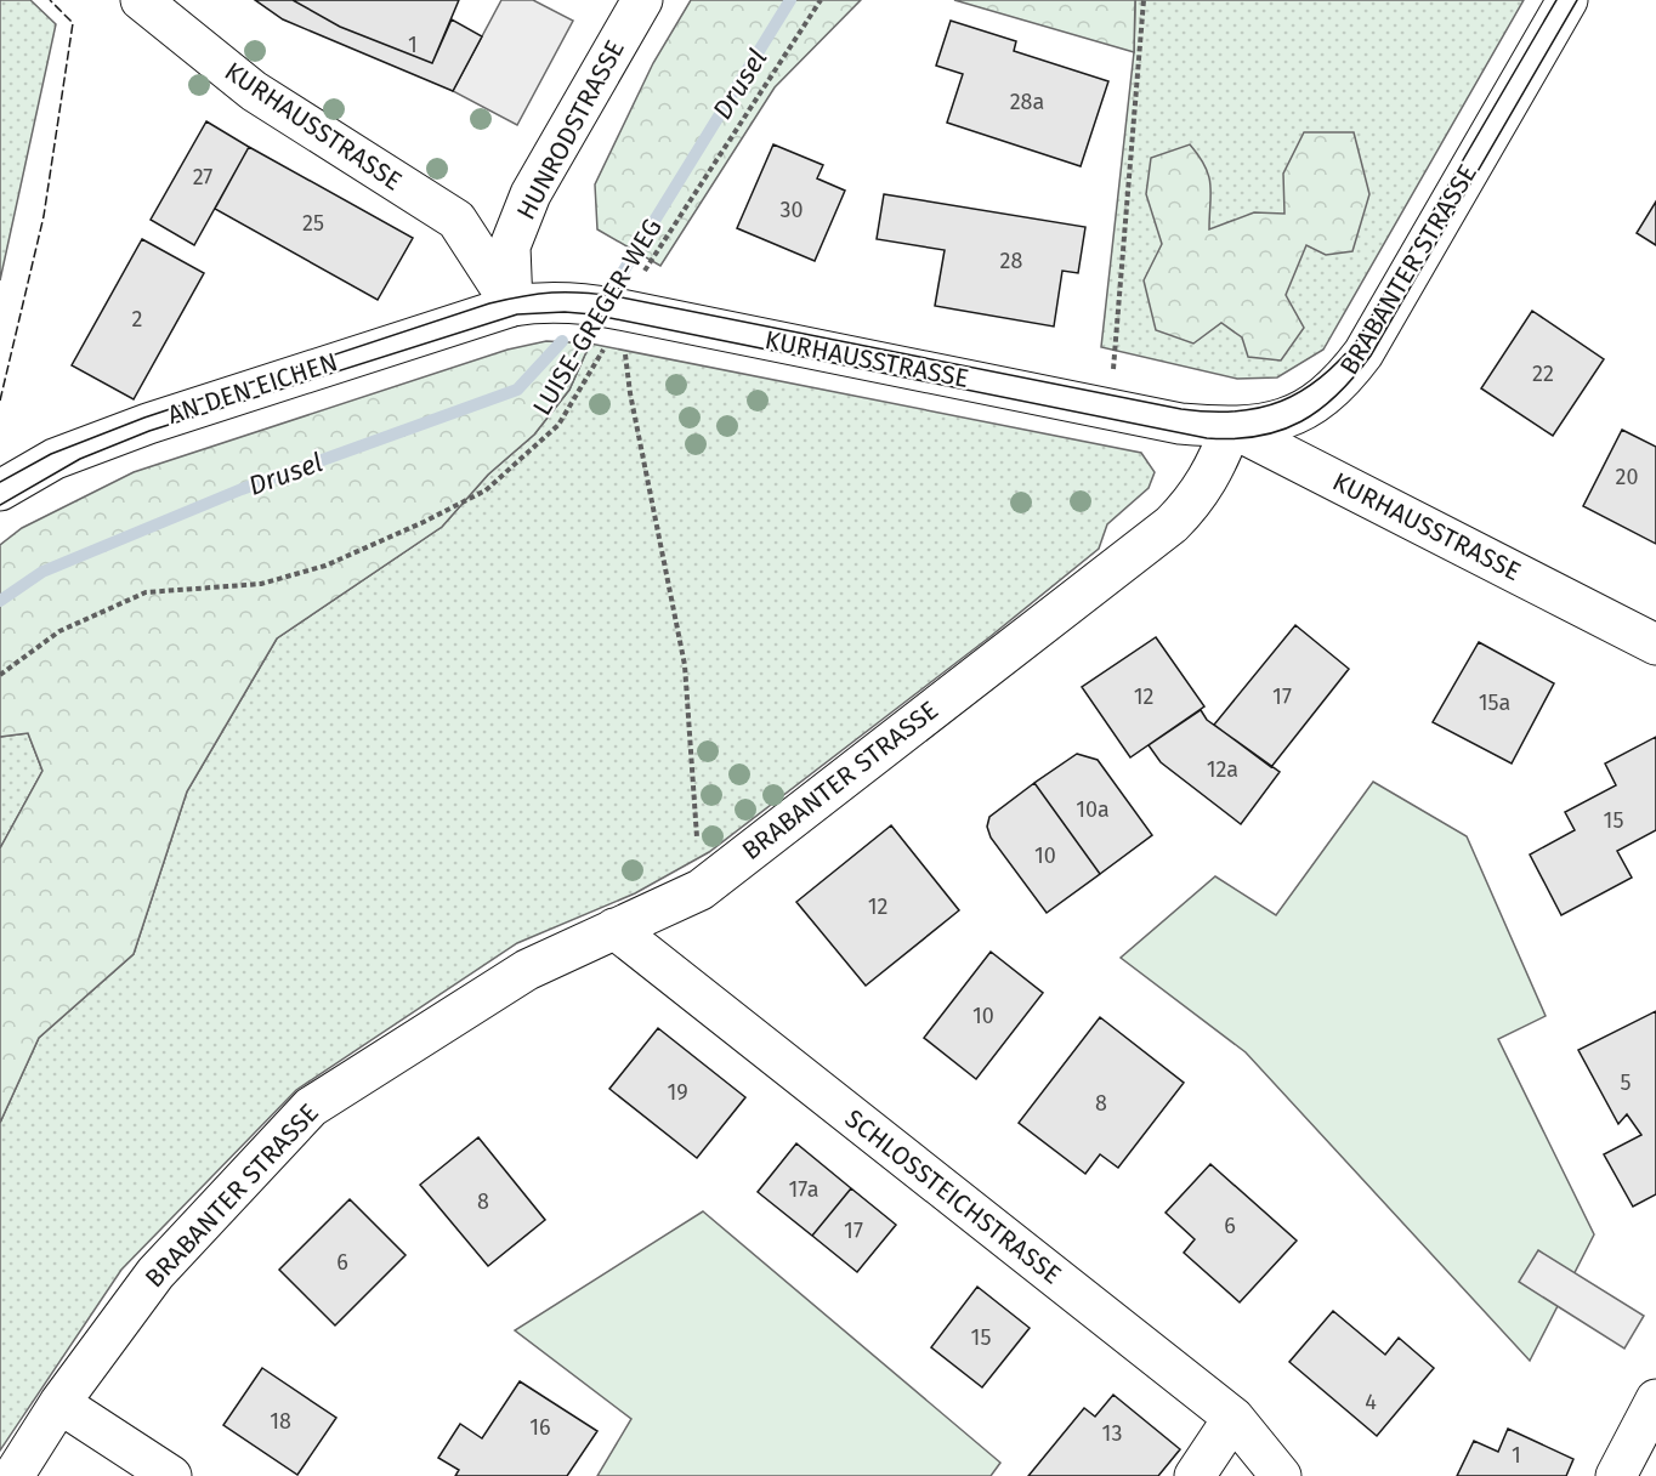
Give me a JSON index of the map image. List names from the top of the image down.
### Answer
{
  "streets": {
    "street": [
      "KURHAUSSTRASSE",
      "HUNRODSTRASSE",
      "BRABANTER STRASSE",
      "AN DEN EICHEN",
      "SCHLOSSTEICHSTRASSE"
    ],
    "path": ["LUISE-GREGER-WEG"]
  },
  "crossings": [
    ["KURHAUSSTRASSE", "HUNRODSTRASSE"],
    ["KURHAUSSTRASSE", "BRABANTER STRASSE"],
    ["KURHAUSSTRASSE", "LUISE-GREGER-WEG"],
    ["KURHAUSSTRASSE", "AN DEN EICHEN"],
    ["HUNRODSTRASSE", "AN DEN EICHEN"],
    ["BRABANTER STRASSE", "SCHLOSSTEICHSTRASSE"]
  ],
  "water": ["Drusel"],
  "house_numbers": [
    "1",
    "28a",
    "27",
    "30",
    "25",
    "28",
    "2",
    "22",
    "20",
    "12",
    "17",
    "15a",
    "12a",
    "10a",
    "15",
    "10",
    "12",
    "10",
    "5",
    "19",
    "8",
    "17a",
    "8",
    "6",
    "17",
    "6",
    "15",
    "4",
    "18",
    "16",
    "13",
    "1"
  ]
}
